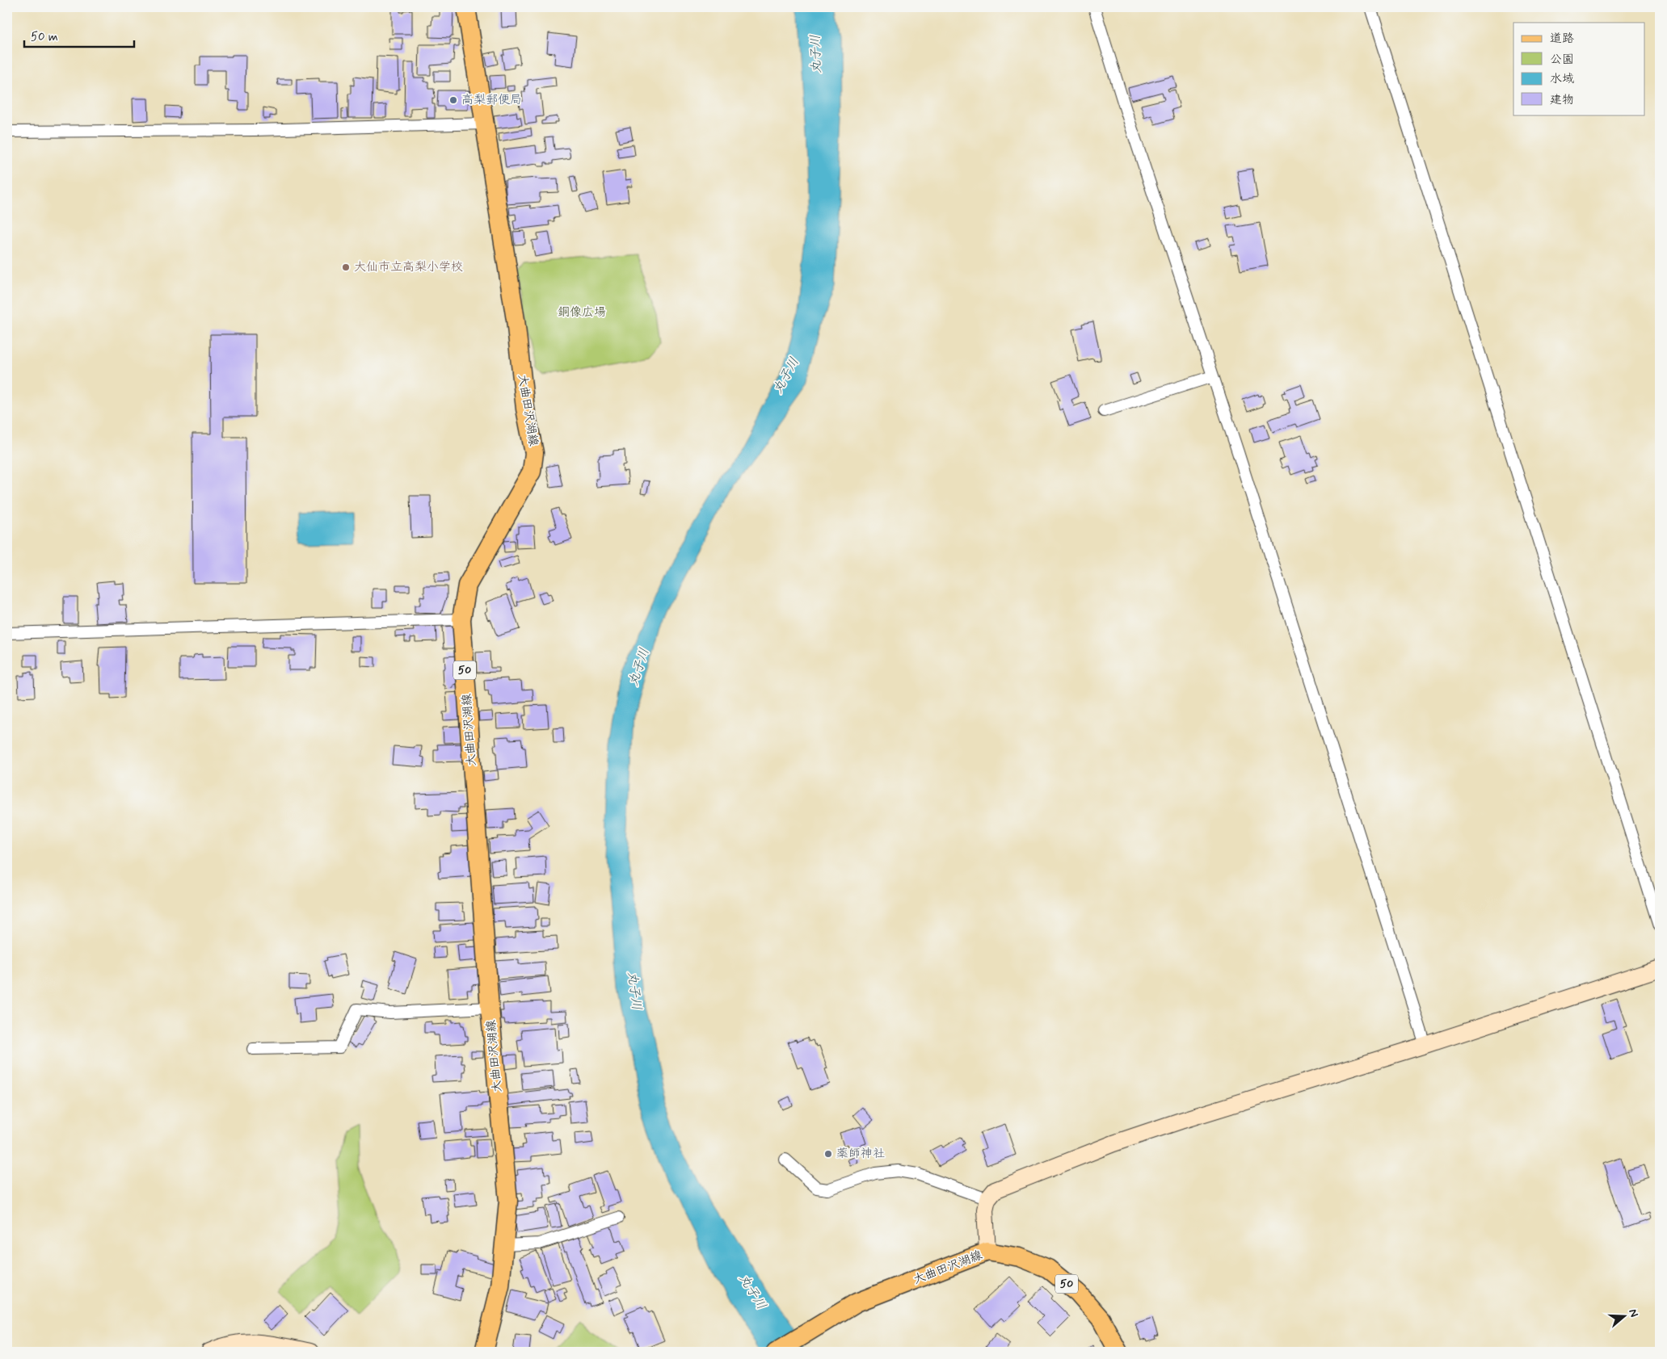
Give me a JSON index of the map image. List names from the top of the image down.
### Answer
{
  "streets": {
    "main road": ["大曲田沢湖線", "50"]
  },
  "water": ["丸子川"],
  "parks": ["銅像広場"],
  "places": ["高梨郵便局", "大仙市立高梨小学校", "薬師神社"],
  "legend": [
    "道路",
    "公園",
    "水域",
    "建物"
  ],
  "scale_bar": "50 m",
  "north": "right"
}
